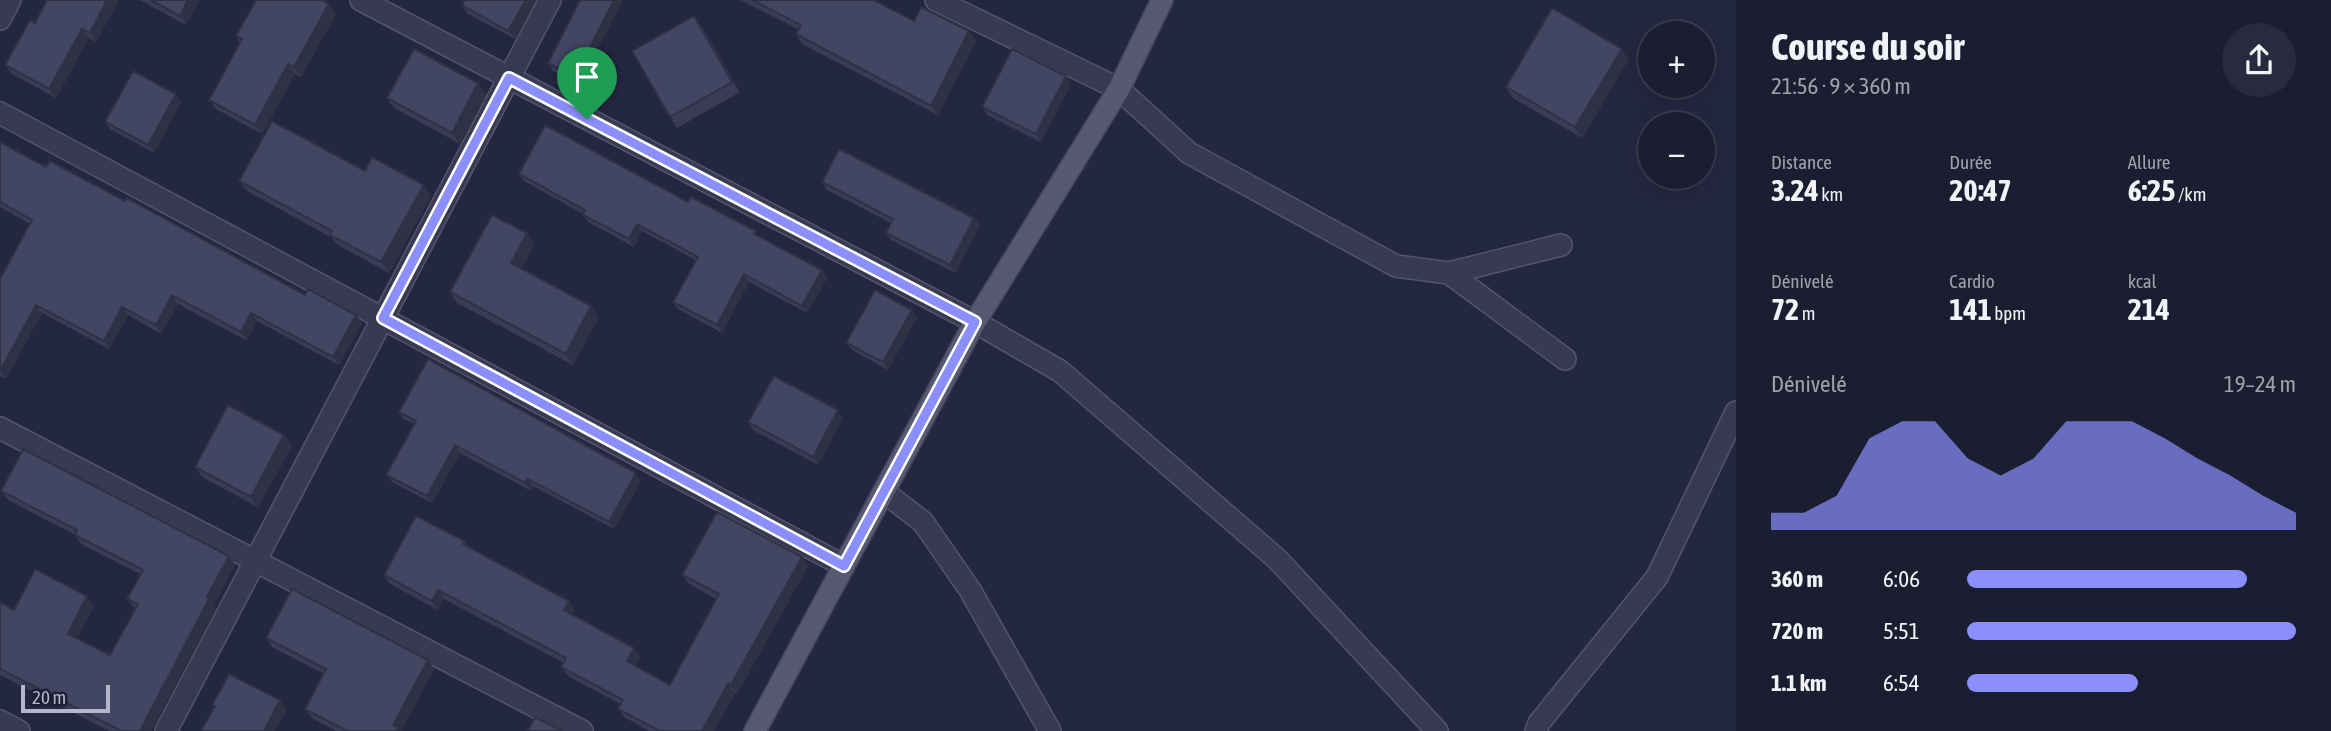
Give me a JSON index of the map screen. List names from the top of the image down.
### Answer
{
  "scale_bar": "20 m",
  "page": {
    "heading": ["Course du soir", "21:56 · 9 × 360 m"],
    "map_buttons": ["+", "−"],
    "stats": [
      ["Distance", "3.24 km"],
      ["Durée", "20:47"],
      ["Allure", "6:25 /km"],
      ["Dénivelé", "72 m"],
      ["Cardio", "141 bpm"],
      ["kcal", "214"]
    ],
    "chart": ["Dénivelé", "19–24 m"],
    "list": [
      {
        "name": "360 m",
        "note": "6:06"
      },
      {
        "name": "720 m",
        "note": "5:51"
      },
      {
        "name": "1.1 km",
        "note": "6:54"
      }
    ],
    "scale": "20 m"
  }
}
